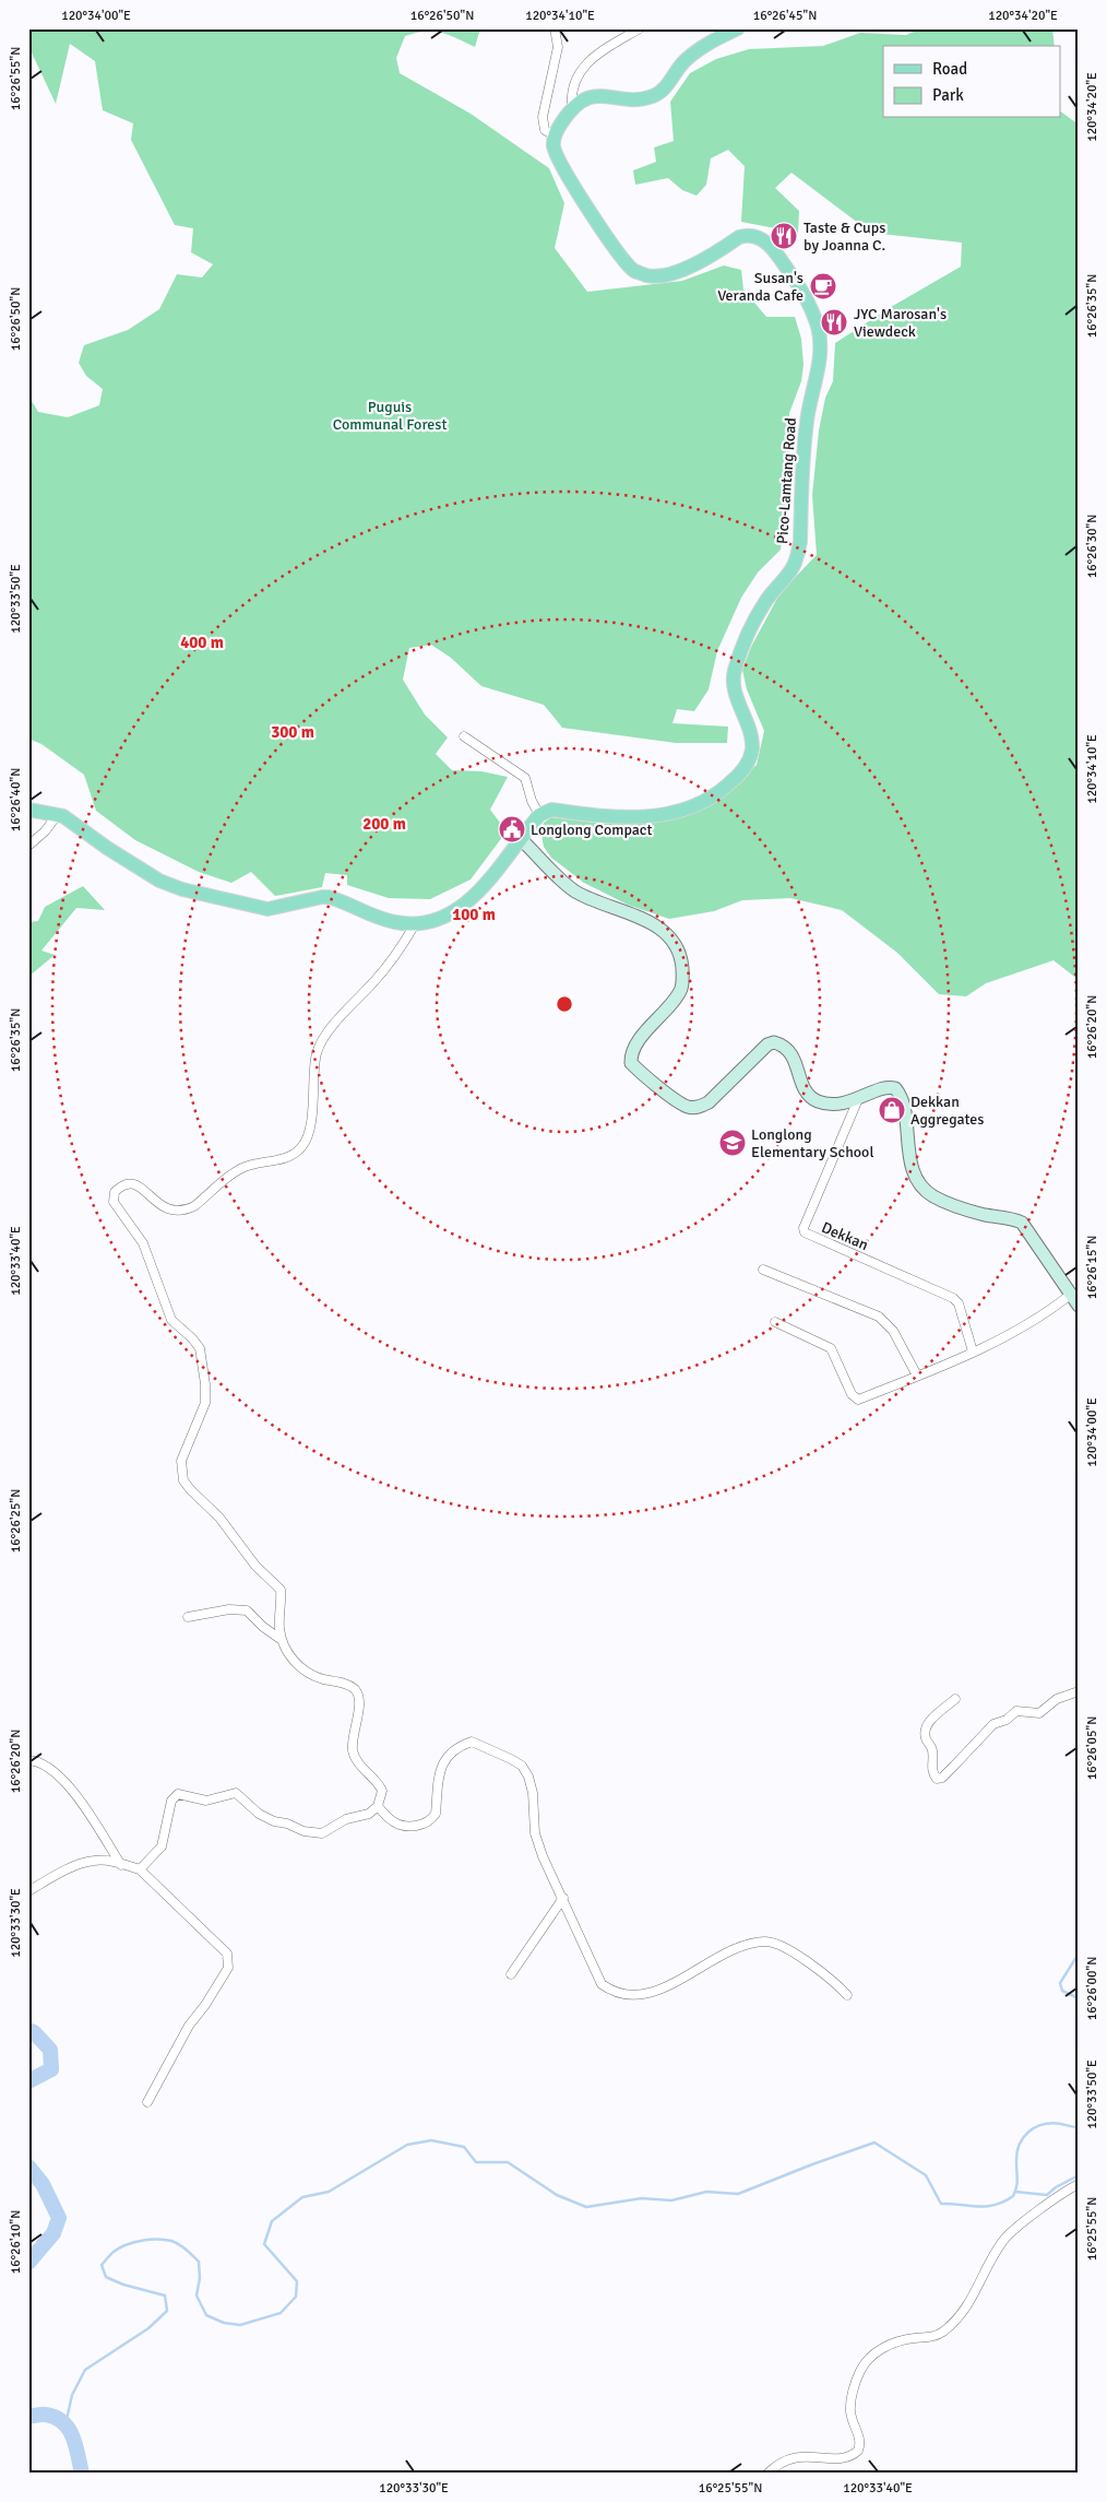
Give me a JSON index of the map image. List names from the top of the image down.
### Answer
{
  "streets": {
    "main road": ["Pico-Lamtang Road"],
    "street": ["Dekkan"]
  },
  "parks": ["Puguis Communal Forest"],
  "places": {
    "restaurant": ["Taste & Cups by Joanna C.", "JYC Marosan's Viewdeck"],
    "cafe": ["Susan's Veranda Cafe"],
    "public building": ["Longlong Compact"],
    "shop": ["Dekkan Aggregates"],
    "school or university": ["Longlong Elementary School"]
  },
  "legend": ["Road", "Park"],
  "coordinates": [
    "120°34'00\"E",
    "16°26'50\"N",
    "120°34'10\"E",
    "16°26'45\"N",
    "120°34'20\"E",
    "16°26'55\"N",
    "16°26'35\"N",
    "16°26'30\"N",
    "120°33'50\"E",
    "16°26'40\"N",
    "16°26'20\"N",
    "120°33'40\"E",
    "16°26'15\"N",
    "16°26'25\"N",
    "16°26'05\"N",
    "120°33'30\"E",
    "16°26'00\"N",
    "16°25'55\"N",
    "16°26'10\"N"
  ],
  "rings": [
    "400 m",
    "300 m",
    "200 m",
    "100 m"
  ]
}
